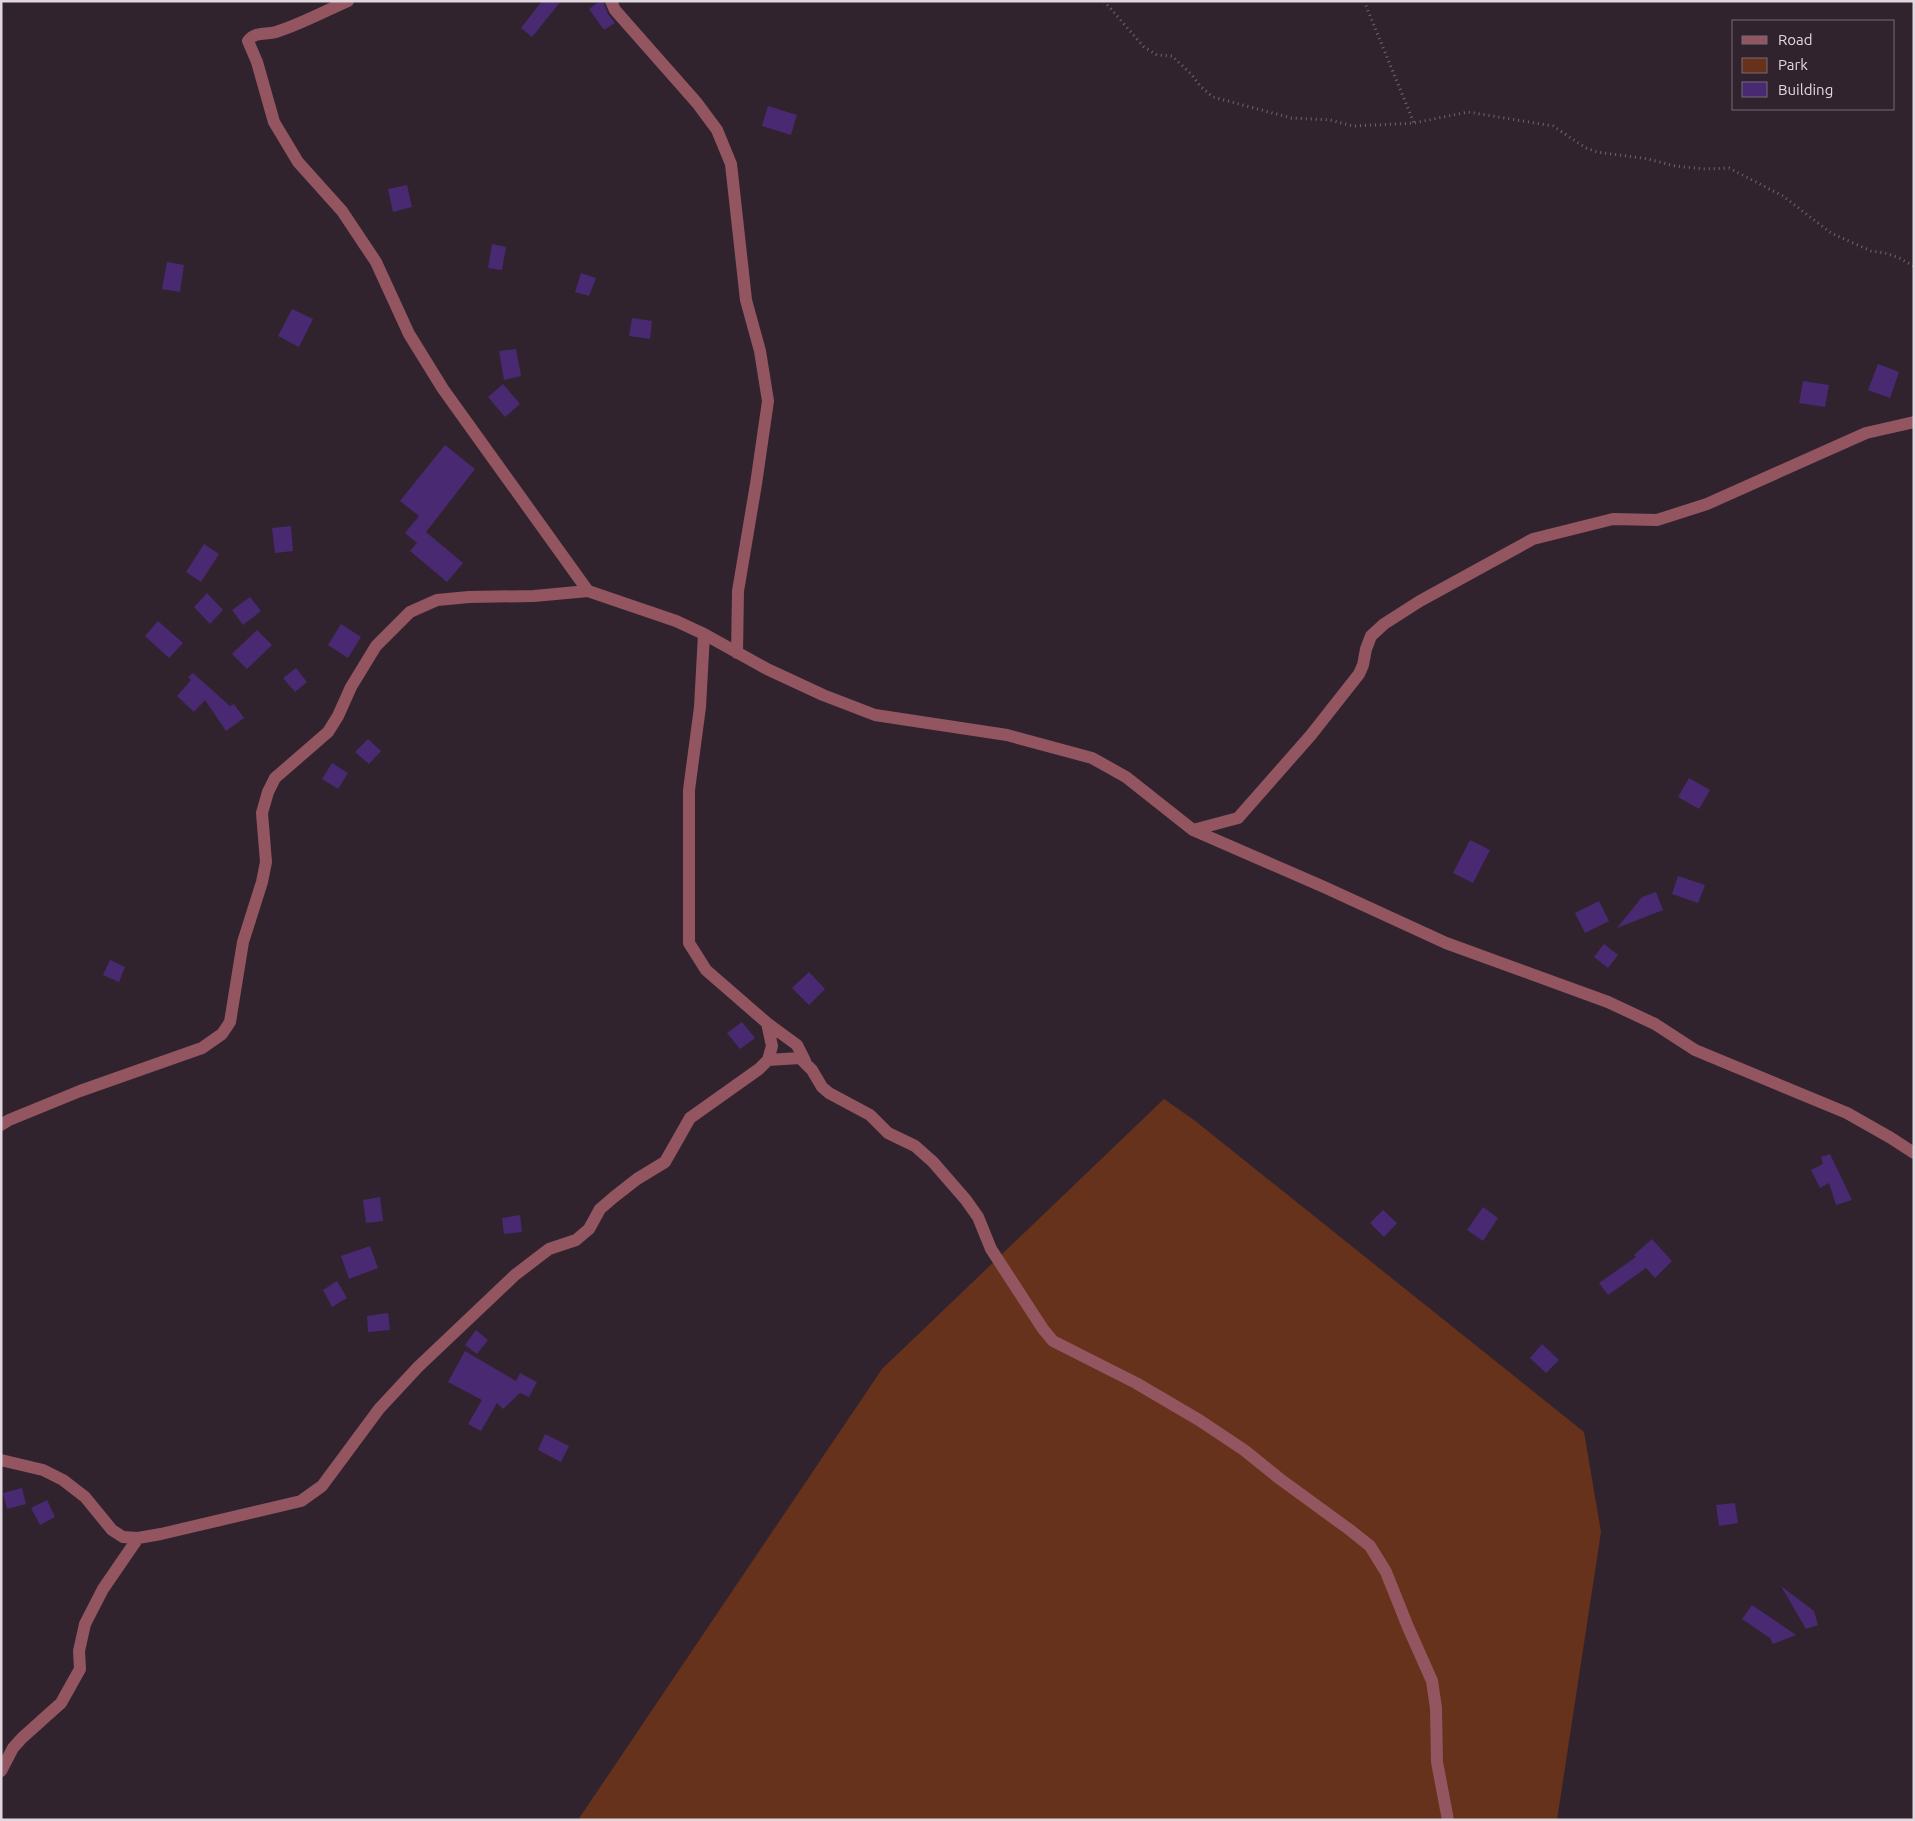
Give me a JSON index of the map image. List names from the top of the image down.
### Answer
{
  "legend": ["Road", "Park", "Building"]
}
